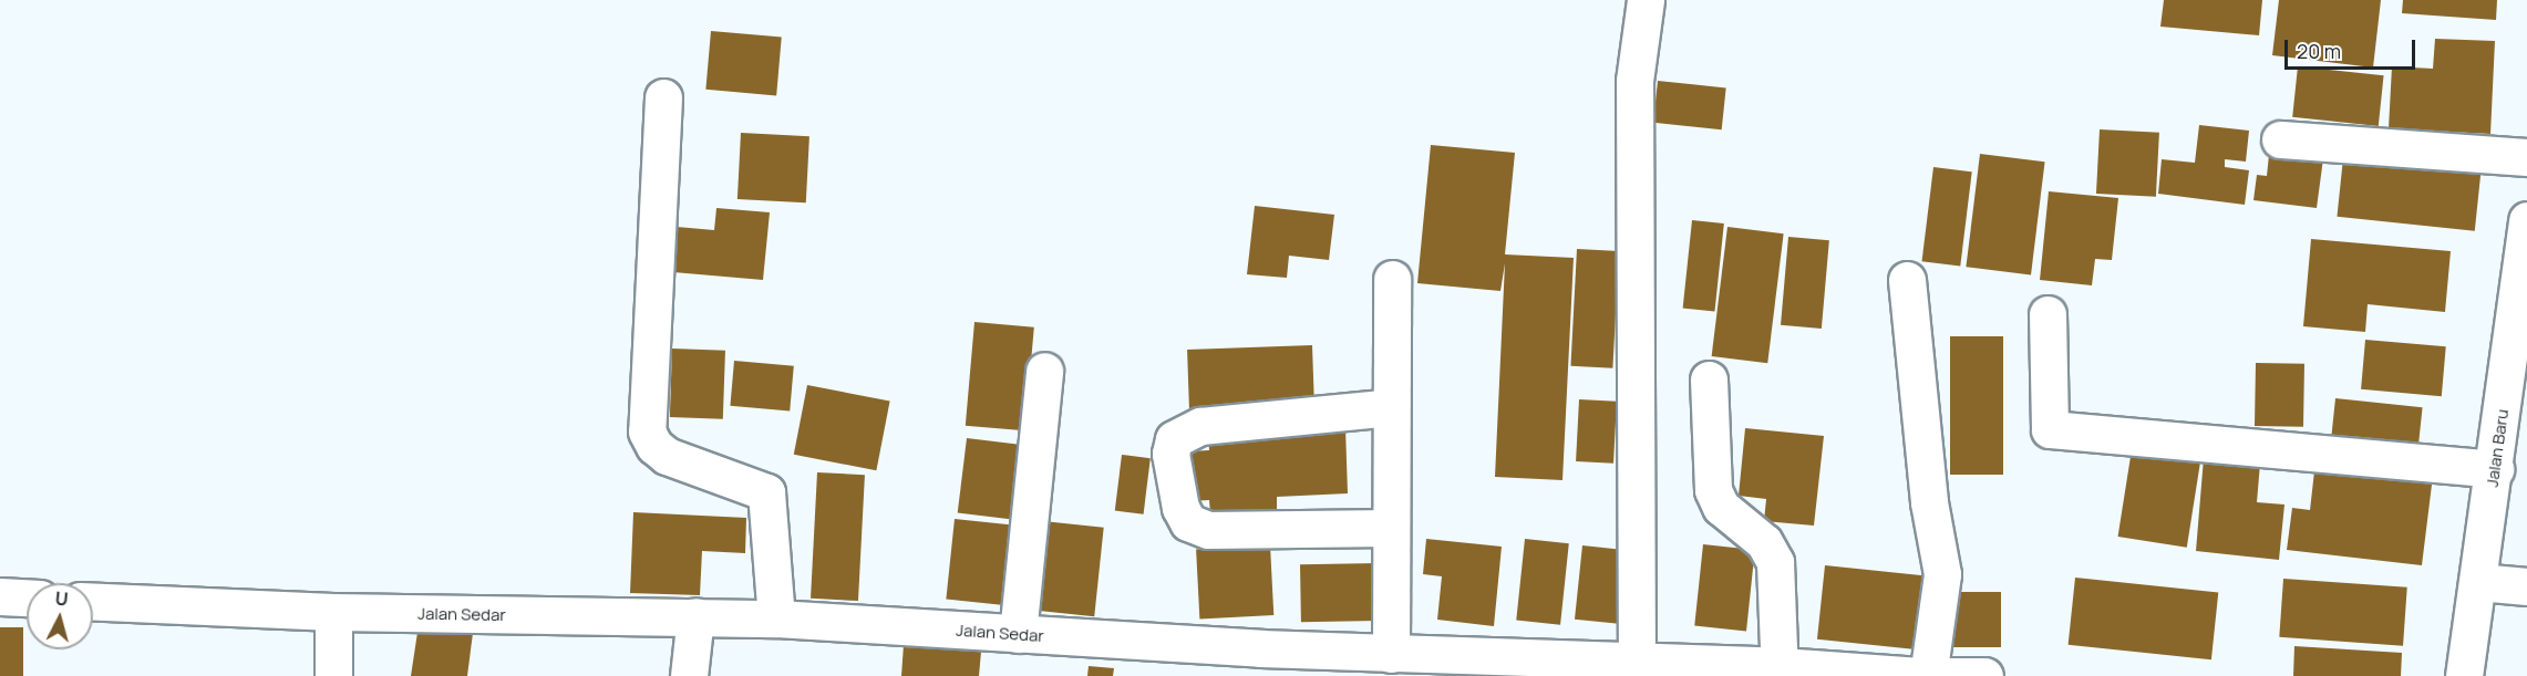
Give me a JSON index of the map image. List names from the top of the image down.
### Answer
{
  "streets": {
    "street": ["Jalan Baru", "Jalan Sedar"]
  },
  "scale_bar": "20 m",
  "north": "top"
}
